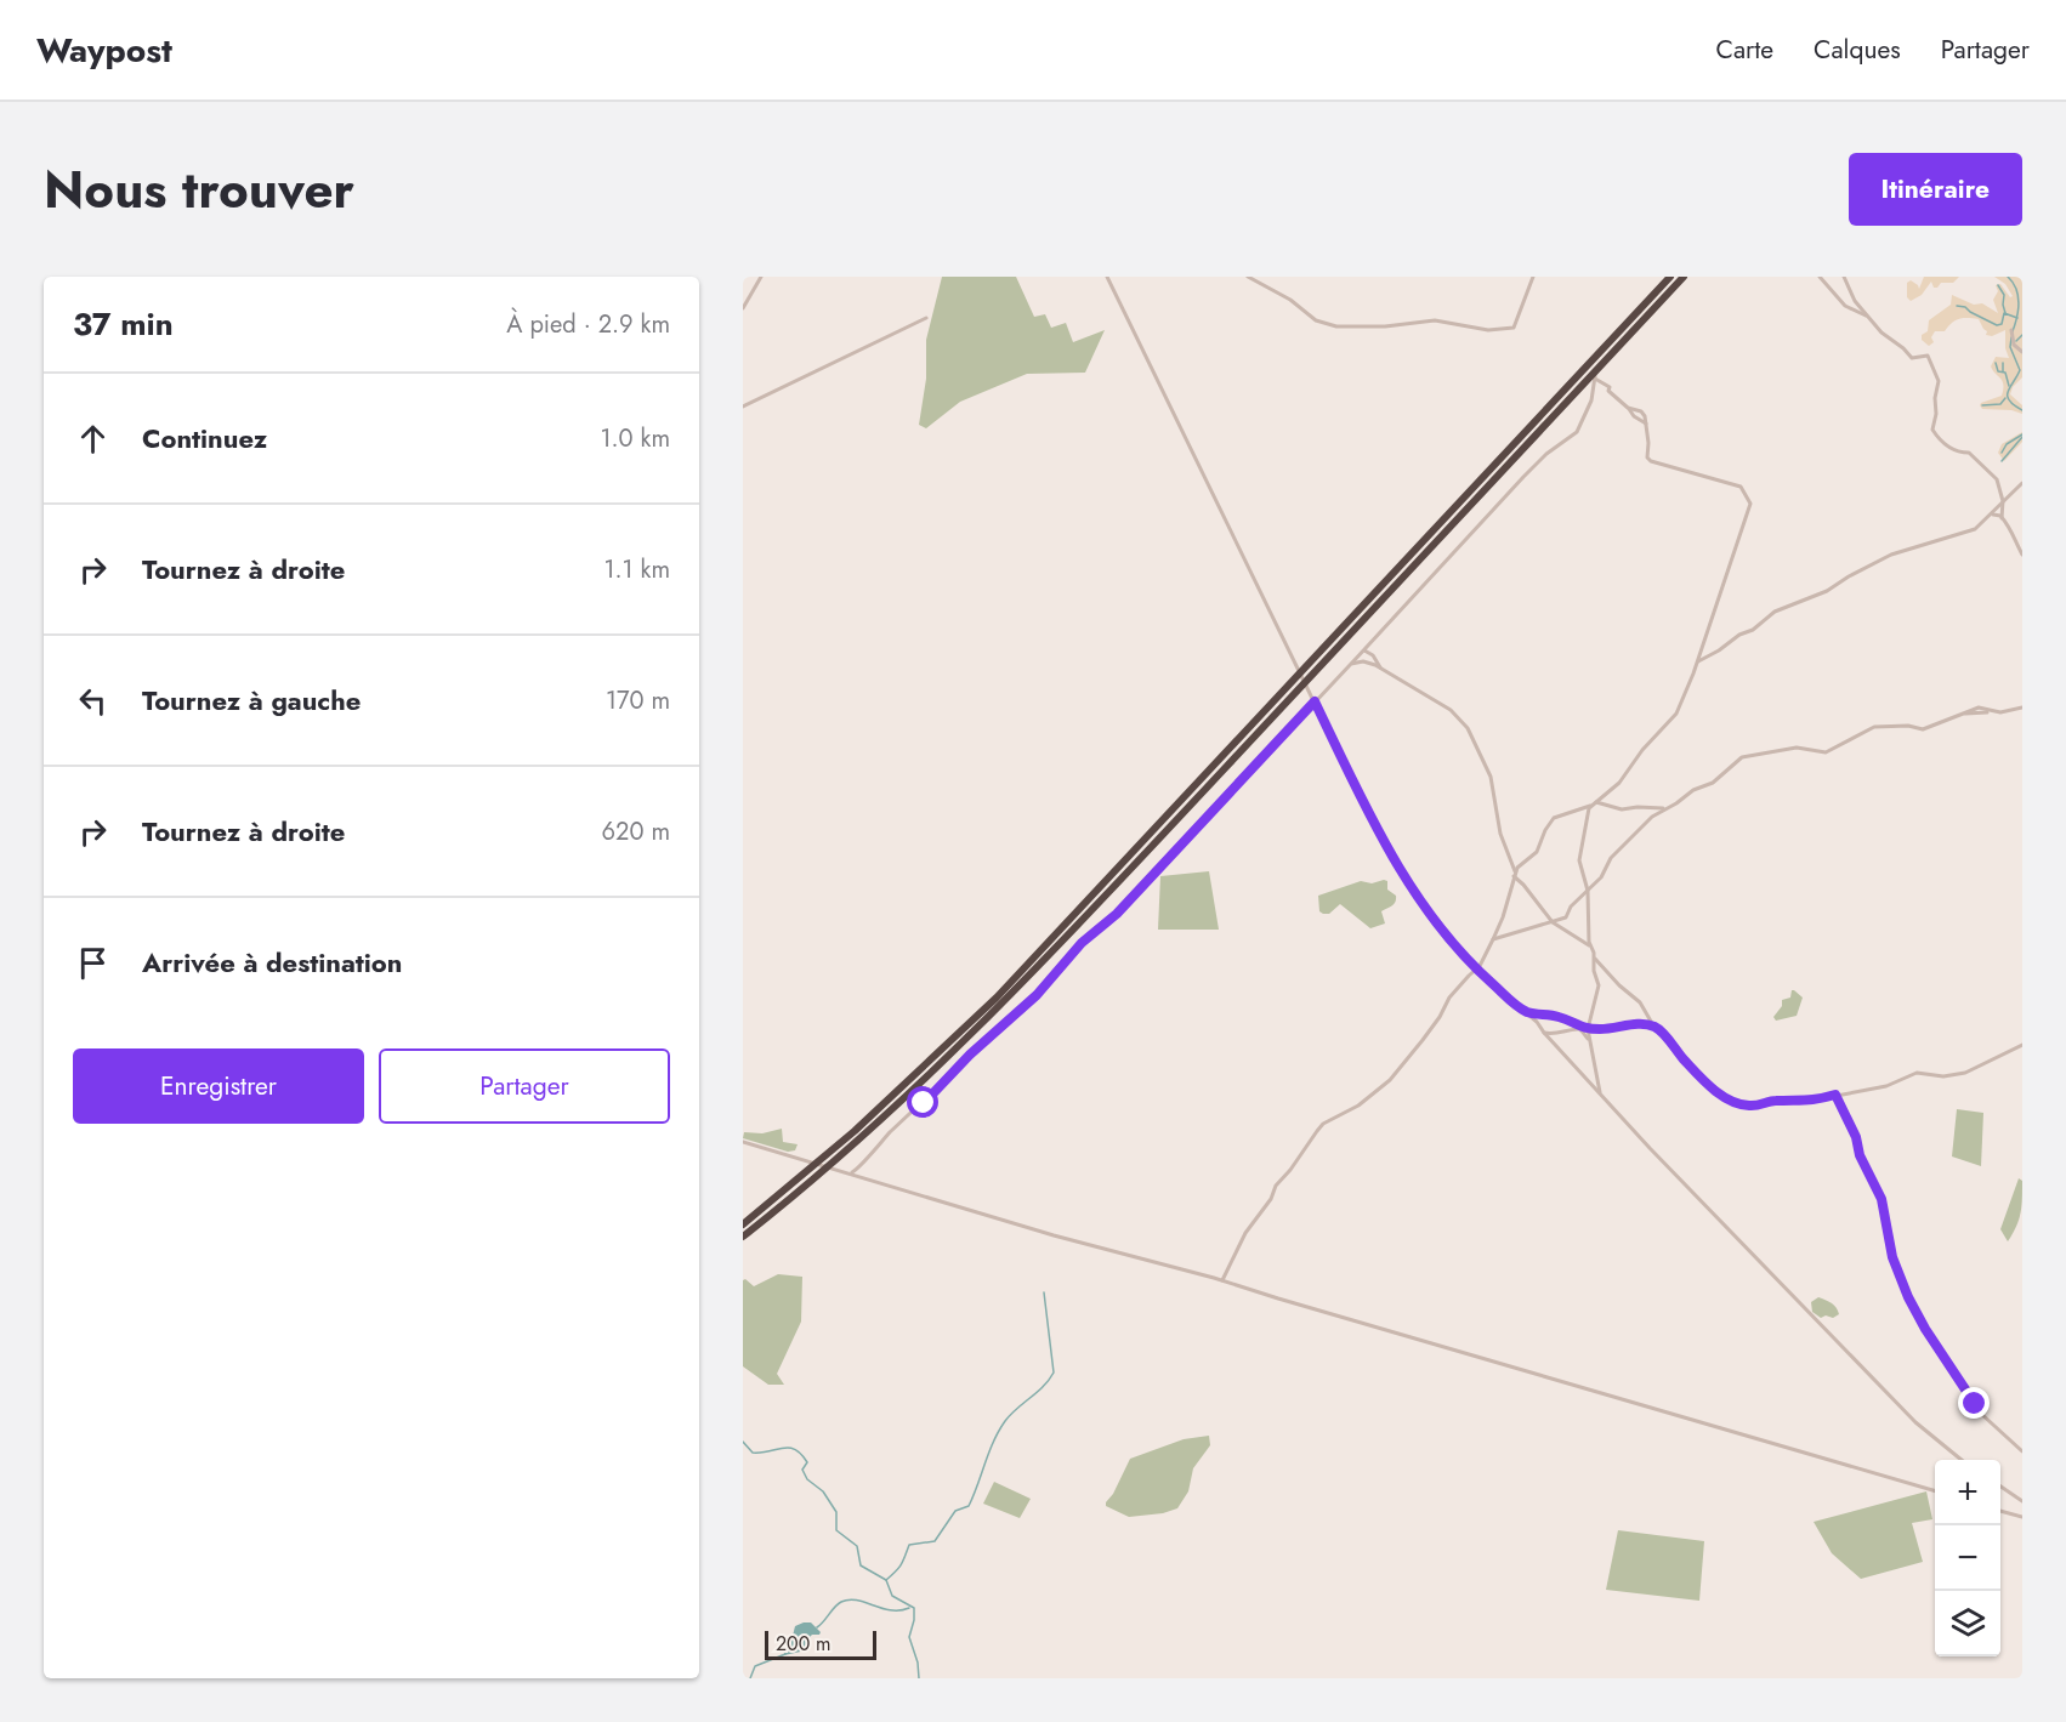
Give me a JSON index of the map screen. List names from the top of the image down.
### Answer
{
  "scale_bar": "200 m",
  "page": {
    "header": "Waypost",
    "nav": ["Carte", "Calques", "Partager"],
    "title": "Nous trouver",
    "buttons": [
      "Itinéraire",
      ["Enregistrer", "Partager"]
    ],
    "heading": ["37 min", "À pied · 2.9 km"],
    "list": [
      ["Continuez", "1.0 km"],
      ["Tournez à droite", "1.1 km"],
      ["Tournez à gauche", "170 m"],
      ["Tournez à droite", "620 m"],
      "Arrivée à destination"
    ],
    "map_buttons": ["+", "−"],
    "scale": "200 m"
  }
}
